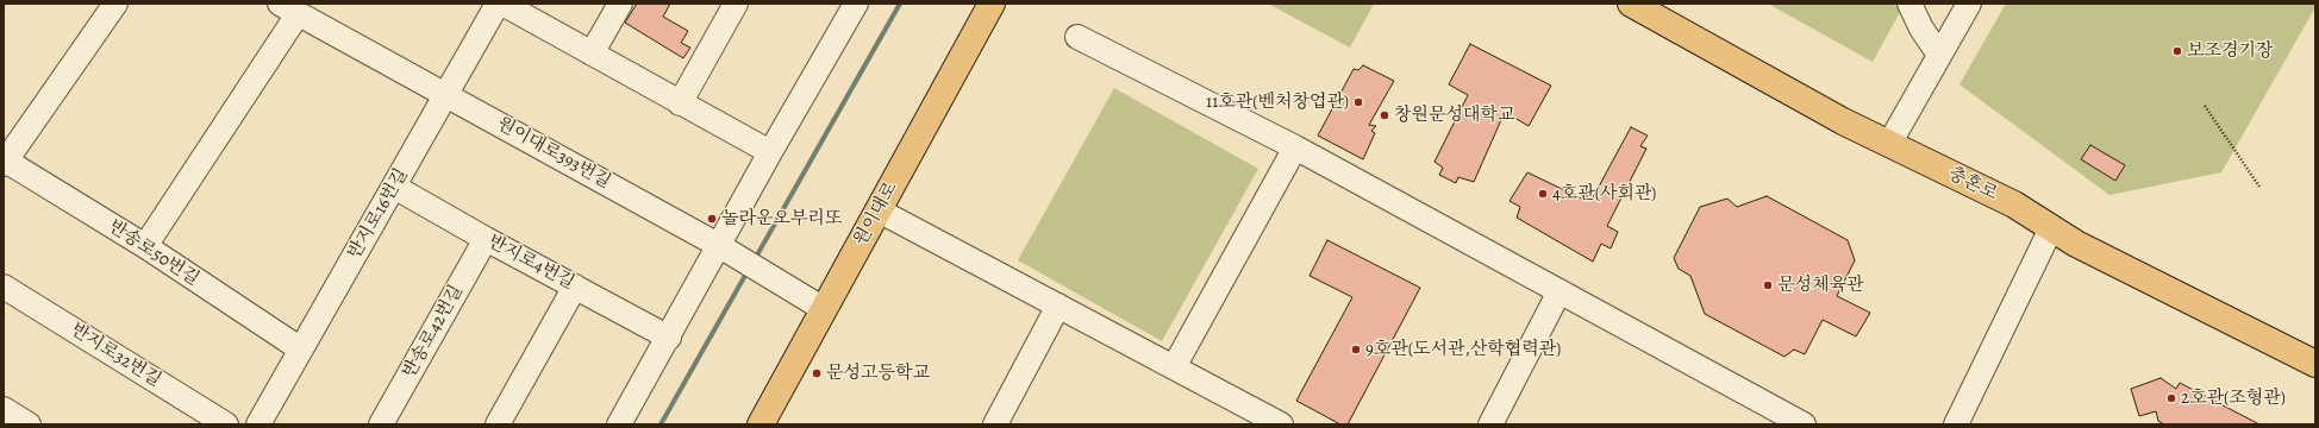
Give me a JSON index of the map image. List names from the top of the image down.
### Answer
{
  "streets": {
    "main road": ["충혼로", "원이대로"],
    "street": [
      "원이대로393번길",
      "반지로16번길",
      "반송로50번길",
      "반지로4번길",
      "반송로42번길",
      "반지로32번길"
    ]
  },
  "crossings": [
    ["원이대로393번길", "반지로16번길"],
    ["원이대로393번길", "원이대로"],
    ["반지로16번길", "반송로50번길"],
    ["반지로16번길", "반지로4번길"],
    ["반지로4번길", "반송로42번길"]
  ],
  "places": [
    "보조경기장",
    "11호관(벤처창업관)",
    "창원문성대학교",
    "4호관(사회관)",
    "놀라운오부리또",
    "문성체육관",
    "9호관(도서관,산학협력관)",
    "문성고등학교",
    "2호관(조형관)"
  ]
}
